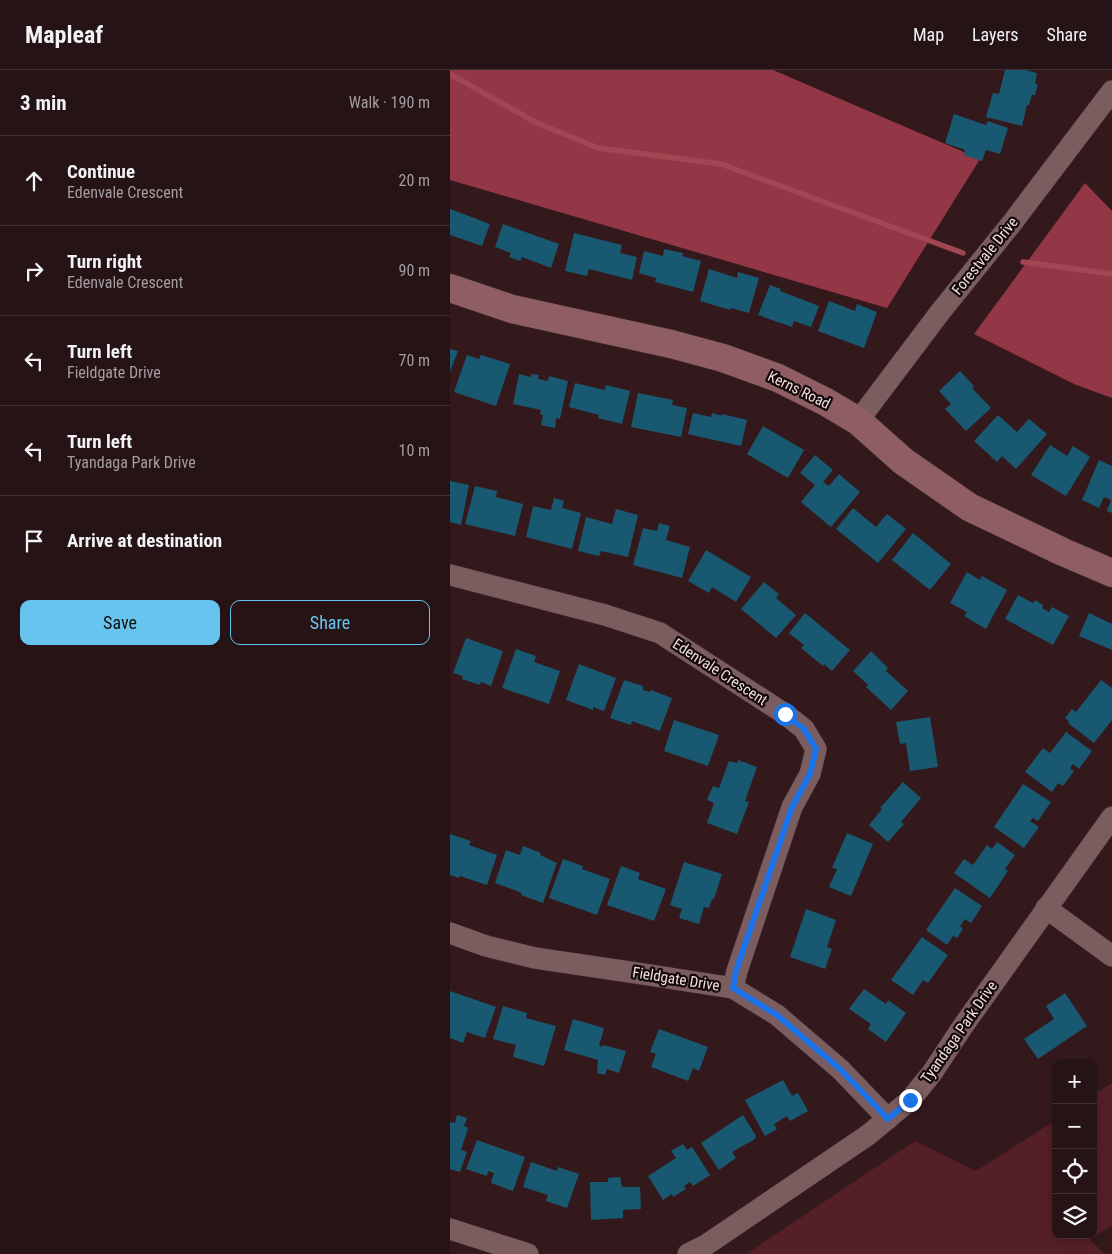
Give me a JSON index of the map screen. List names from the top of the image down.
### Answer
{
  "streets": {
    "street": [
      "Forestvale Drive",
      "Kerns Road",
      "Edenvale Crescent",
      "Fieldgate Drive",
      "Tyandaga Park Drive"
    ]
  },
  "crossings": [
    ["Forestvale Drive", "Kerns Road"],
    ["Edenvale Crescent", "Fieldgate Drive"],
    ["Fieldgate Drive", "Tyandaga Park Drive"]
  ],
  "page": {
    "header": "Mapleaf",
    "nav": ["Map", "Layers", "Share"],
    "heading": ["3 min", "Walk · 190 m"],
    "list": [
      ["Continue", "Edenvale Crescent", "20 m"],
      ["Turn right", "Edenvale Crescent", "90 m"],
      ["Turn left", "Fieldgate Drive", "70 m"],
      ["Turn left", "Tyandaga Park Drive", "10 m"],
      "Arrive at destination"
    ],
    "buttons": ["Save", "Share"],
    "map_buttons": ["+", "−"]
  }
}
